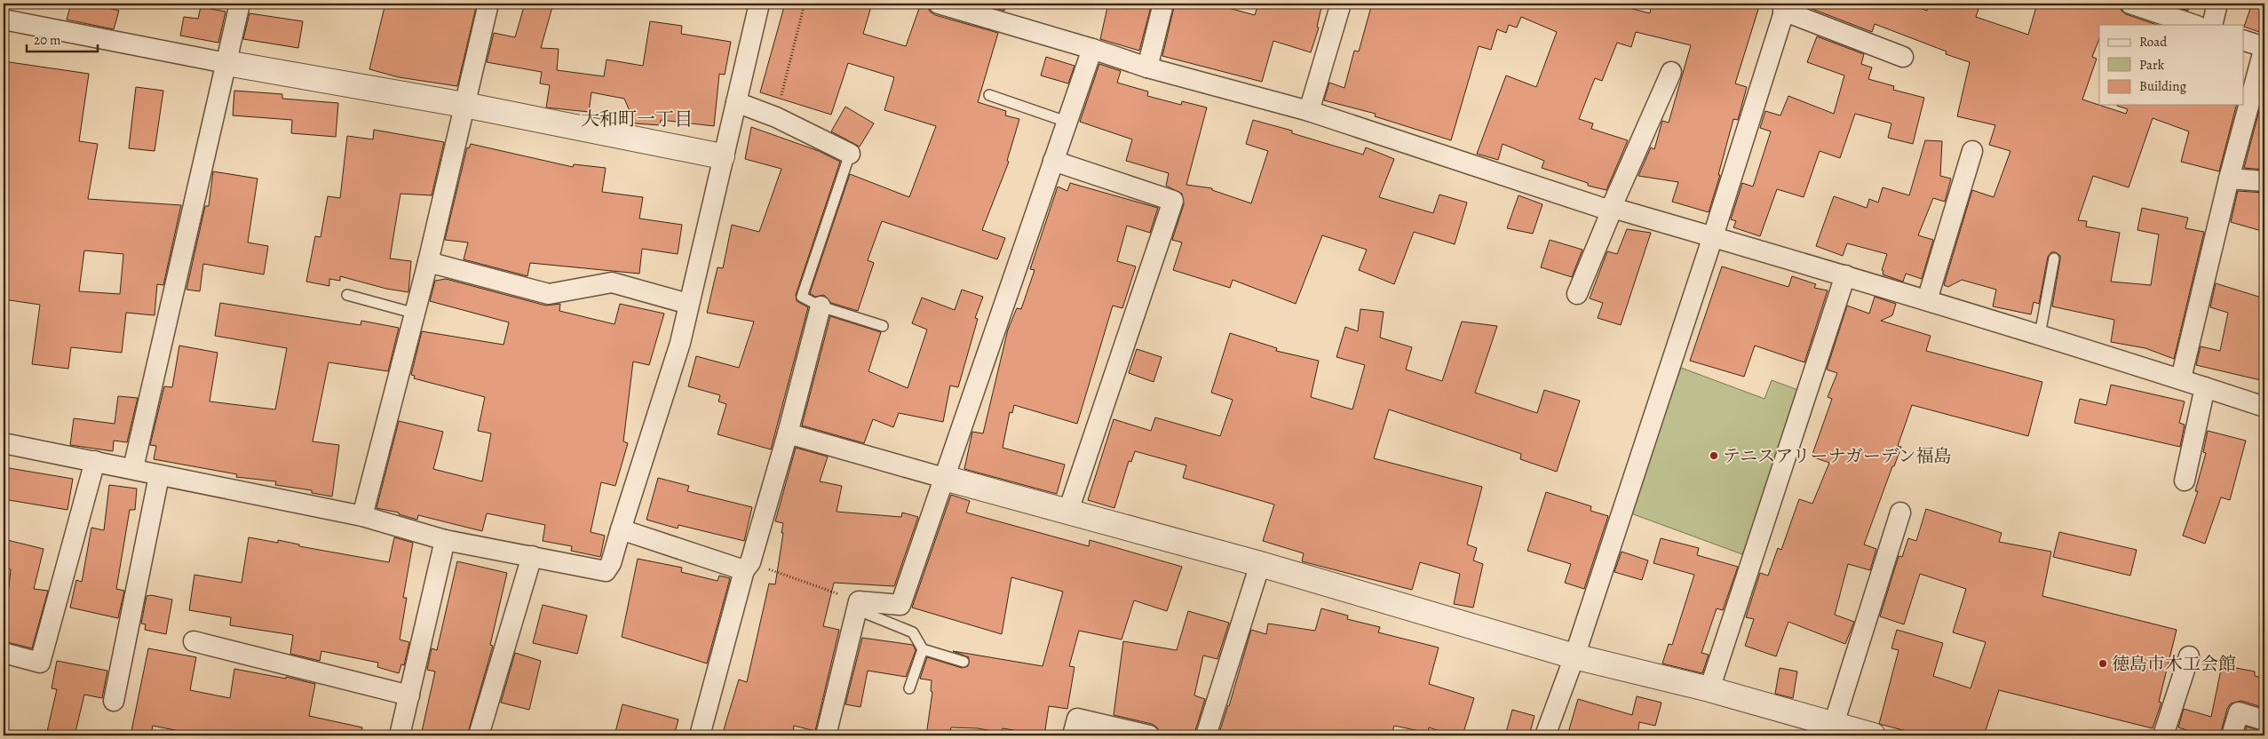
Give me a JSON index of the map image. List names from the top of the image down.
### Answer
{
  "districts": ["大和町一丁目"],
  "places": ["テニスアリーナガーデン福島", "徳島市木工会館"],
  "legend": ["Road", "Park", "Building"],
  "scale_bar": "20 m"
}
